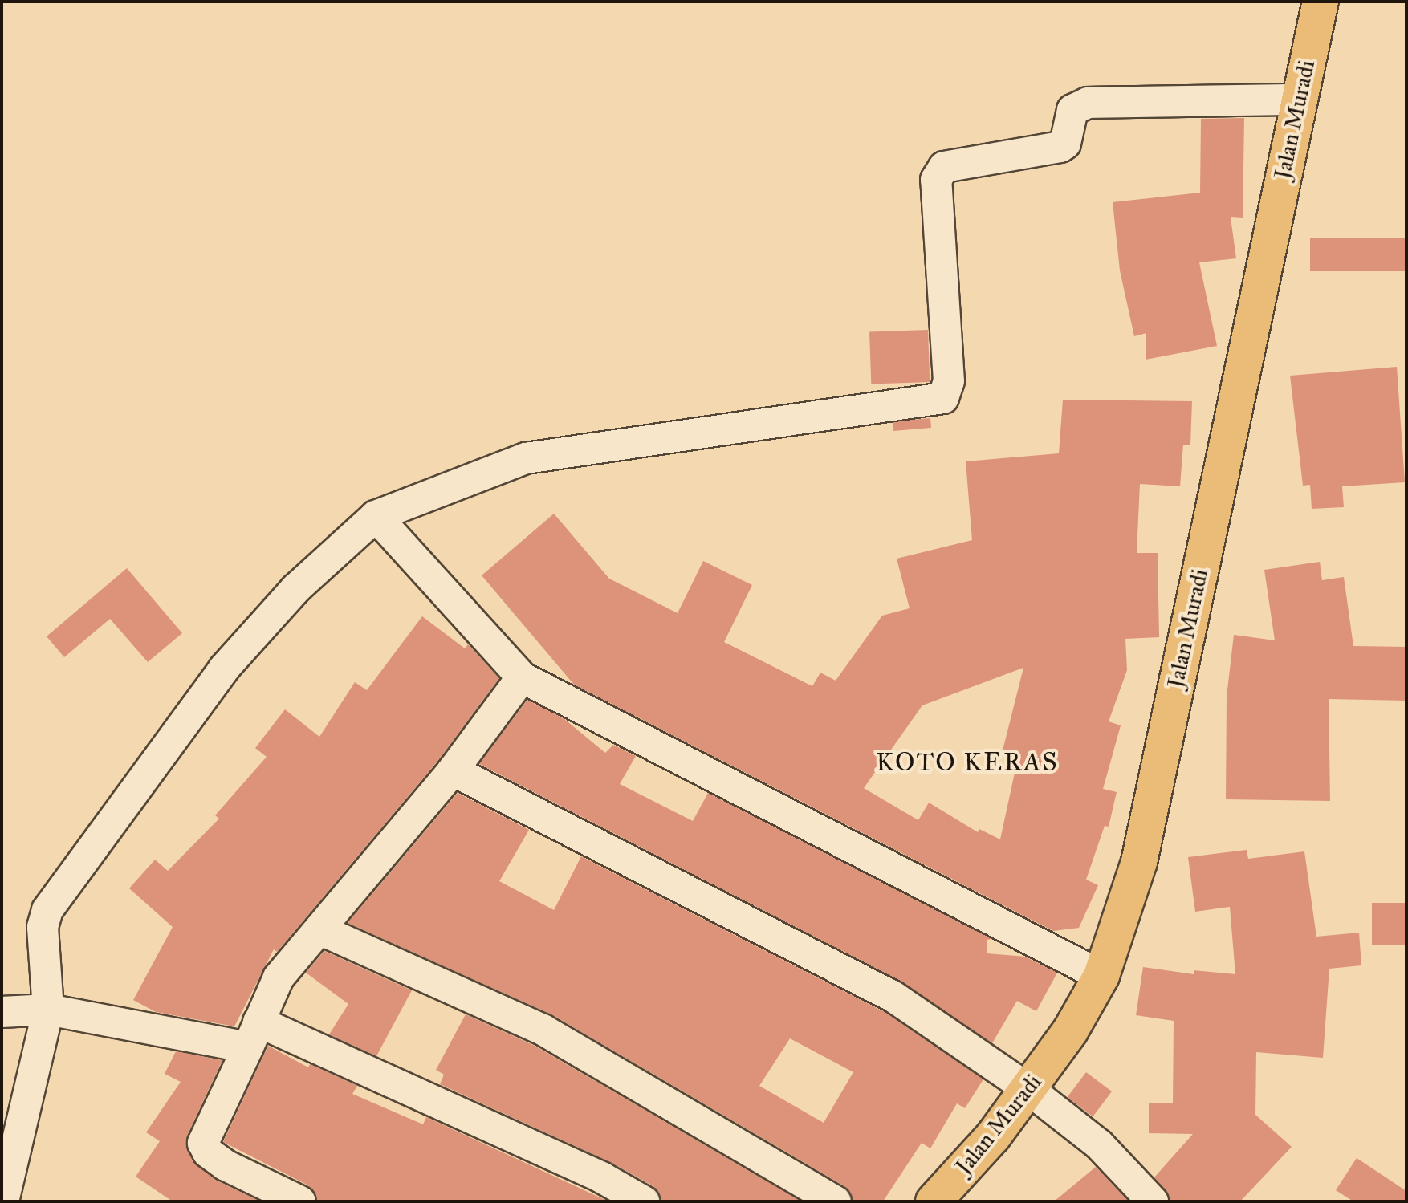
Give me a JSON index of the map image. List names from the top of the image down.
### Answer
{
  "streets": {
    "highway": ["Jalan Muradi"]
  },
  "districts": ["KOTO KERAS"]
}
